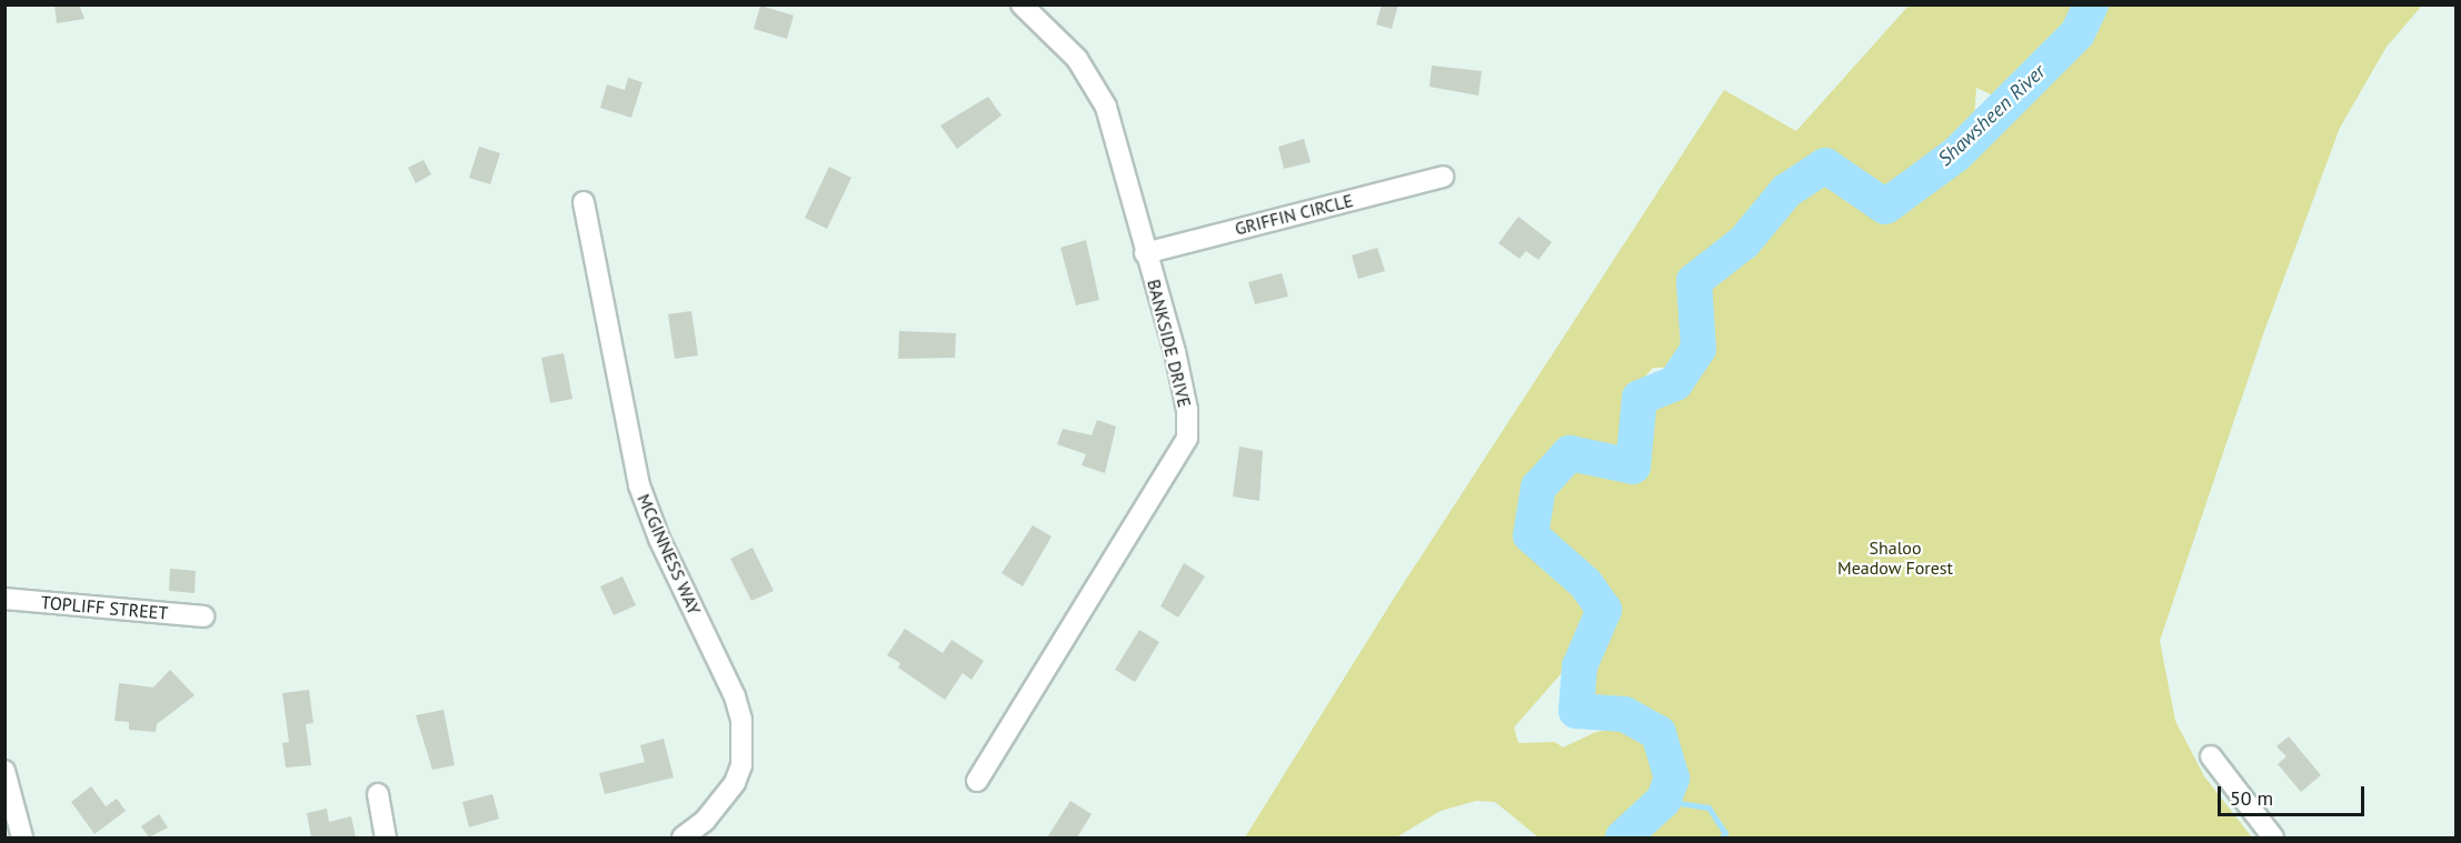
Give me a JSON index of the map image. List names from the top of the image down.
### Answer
{
  "streets": {
    "street": [
      "GRIFFIN CIRCLE",
      "BANKSIDE DRIVE",
      "MCGINNESS WAY",
      "TOPLIFF STREET"
    ]
  },
  "crossings": [
    ["GRIFFIN CIRCLE", "BANKSIDE DRIVE"]
  ],
  "water": ["Shawsheen River"],
  "parks": ["Shaloo Meadow Forest"],
  "scale_bar": "50 m"
}
